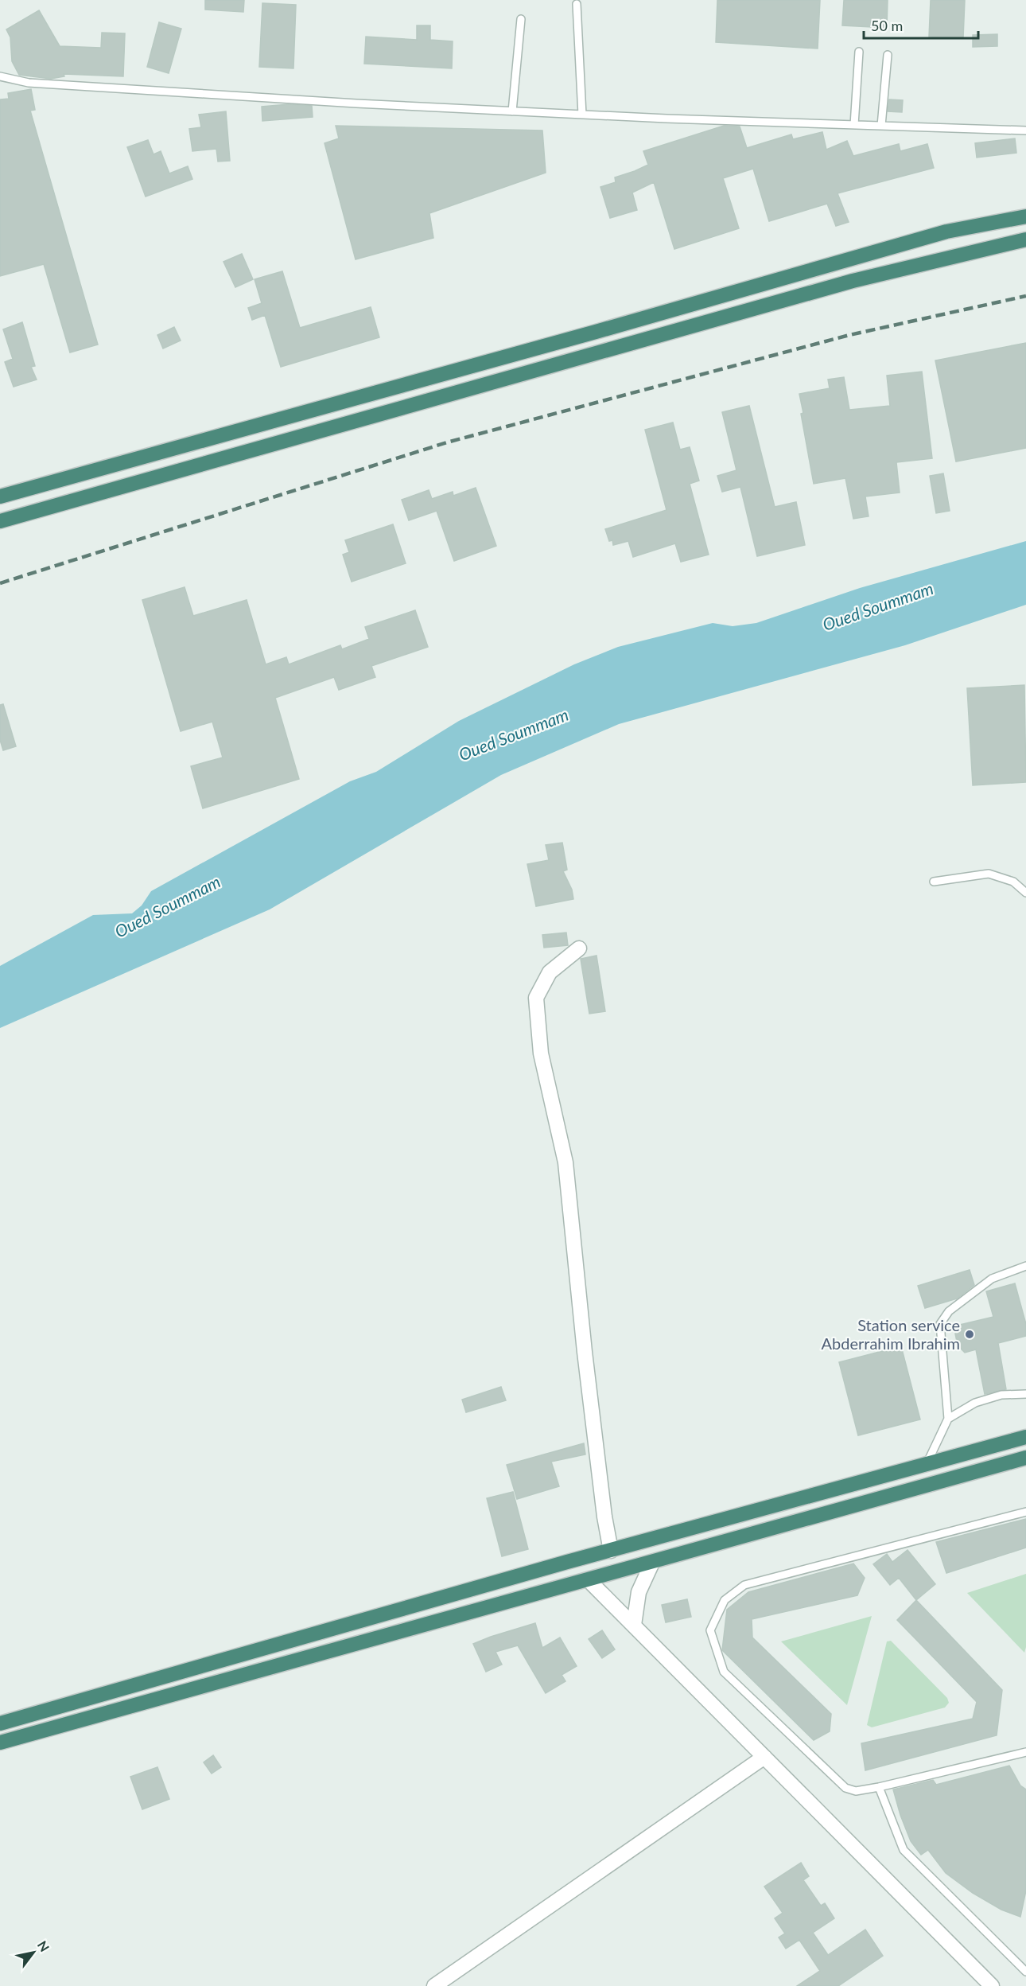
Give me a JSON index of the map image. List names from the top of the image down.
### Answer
{
  "water": ["Oued Soummam"],
  "places": ["Station service Abderrahim Ibrahim"],
  "scale_bar": "50 m",
  "north": "top right"
}
